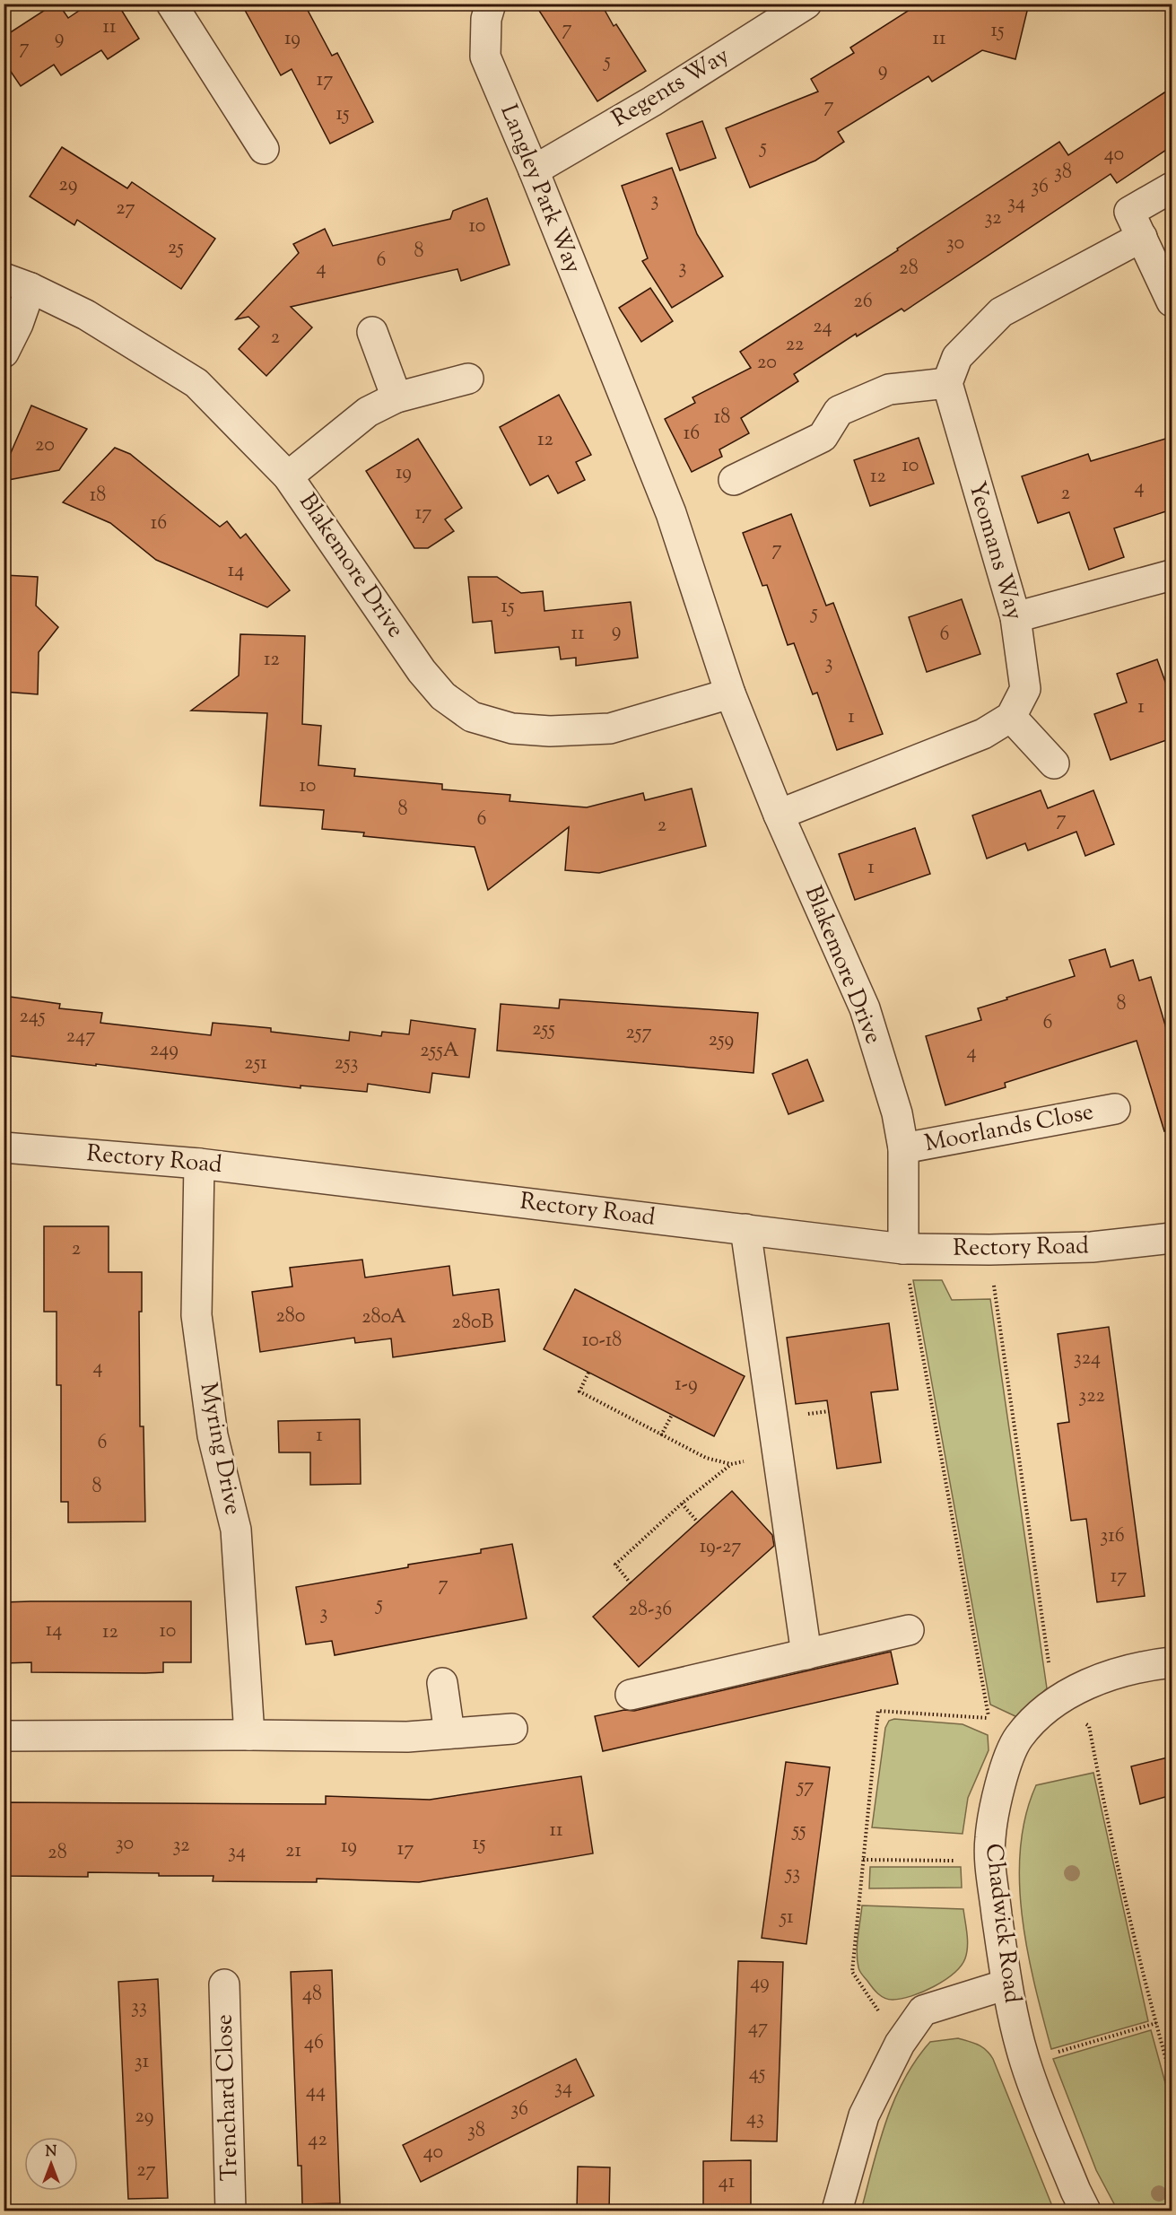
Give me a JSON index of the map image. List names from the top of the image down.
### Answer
{
  "streets": {
    "street": [
      "Regents Way",
      "Langley Park Way",
      "Yeomans Way",
      "Blakemore Drive",
      "Moorlands Close",
      "Rectory Road",
      "Myring Drive",
      "Chadwick Road",
      "Trenchard Close"
    ]
  },
  "crossings": [
    ["Regents Way", "Langley Park Way"],
    ["Langley Park Way", "Blakemore Drive"],
    ["Blakemore Drive", "Moorlands Close"],
    ["Blakemore Drive", "Rectory Road"],
    ["Rectory Road", "Myring Drive"]
  ],
  "house_numbers": [
    "11",
    "7",
    "15",
    "9",
    "19",
    "11",
    "7",
    "5",
    "9",
    "17",
    "7",
    "15",
    "5",
    "40",
    "38",
    "29",
    "36",
    "3",
    "34",
    "27",
    "32",
    "10",
    "30",
    "25",
    "8",
    "6",
    "3",
    "4",
    "28",
    "26",
    "24",
    "2",
    "22",
    "20",
    "18",
    "16",
    "12",
    "20",
    "10",
    "19",
    "12",
    "4",
    "2",
    "18",
    "17",
    "16",
    "7",
    "14",
    "15",
    "5",
    "9",
    "11",
    "6",
    "12",
    "3",
    "1",
    "1",
    "10",
    "8",
    "6",
    "7",
    "2",
    "1",
    "8",
    "245",
    "6",
    "255",
    "257",
    "247",
    "259",
    "249",
    "255A",
    "4",
    "251",
    "253",
    "2",
    "280",
    "280A",
    "280B",
    "10-18",
    "324",
    "4",
    "1-9",
    "322",
    "1",
    "6",
    "8",
    "316",
    "19-27",
    "17",
    "7",
    "5",
    "28-36",
    "3",
    "14",
    "10",
    "12",
    "57",
    "11",
    "55",
    "30",
    "15",
    "32",
    "19",
    "17",
    "21",
    "34",
    "28",
    "53",
    "51",
    "49",
    "48",
    "33",
    "47",
    "46",
    "31",
    "45",
    "34",
    "44",
    "36",
    "29",
    "43",
    "38",
    "42",
    "40",
    "27",
    "41"
  ],
  "north": "top"
}
